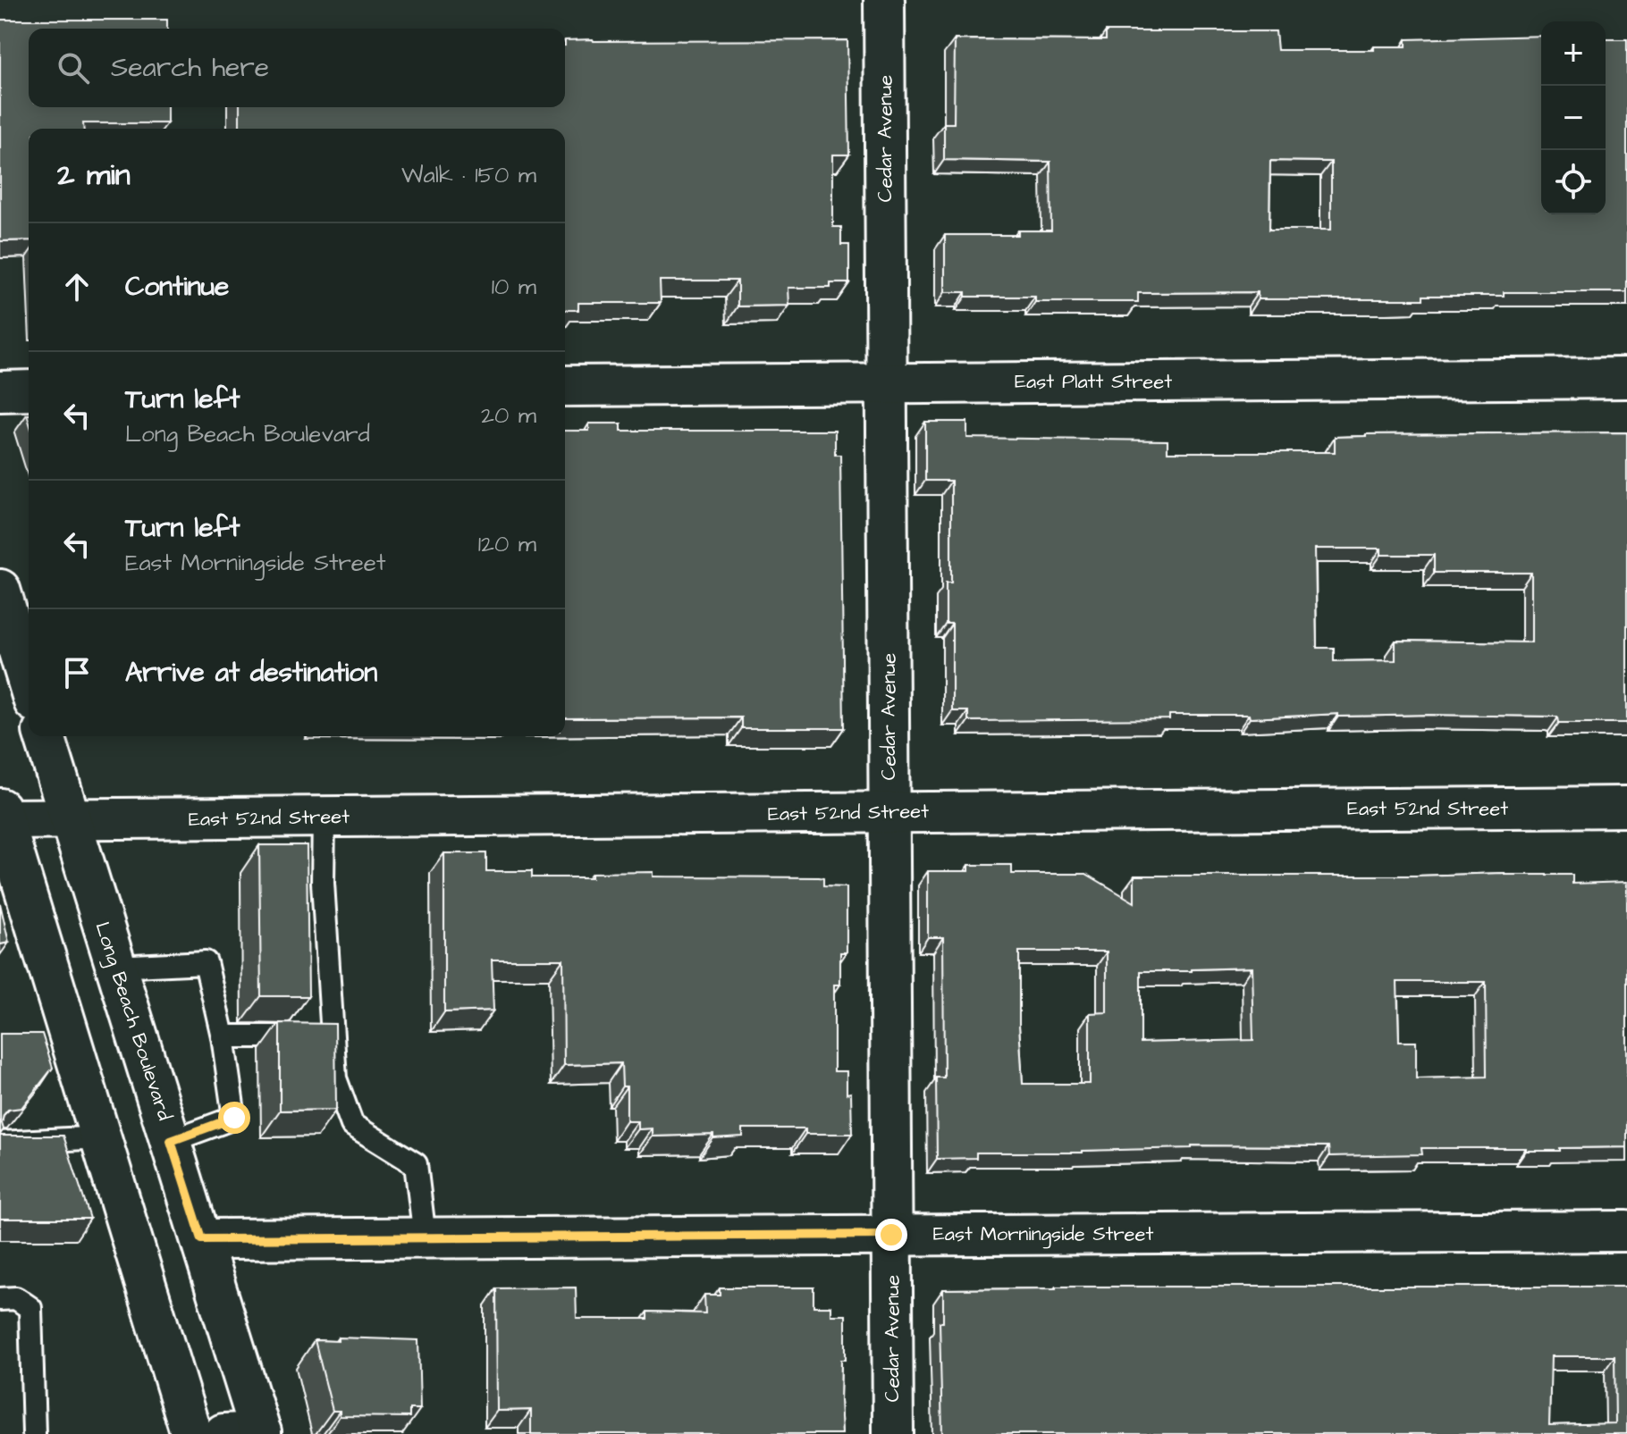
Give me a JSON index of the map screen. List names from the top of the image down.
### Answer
{
  "streets": {
    "street": [
      "Cedar Avenue",
      "East Platt Street",
      "East 52nd Street",
      "Long Beach Boulevard",
      "East Morningside Street"
    ]
  },
  "crossings": [
    ["Cedar Avenue", "East Platt Street"],
    ["Cedar Avenue", "East 52nd Street"],
    ["Cedar Avenue", "East Morningside Street"],
    ["East 52nd Street", "Long Beach Boulevard"],
    ["Long Beach Boulevard", "East Morningside Street"]
  ],
  "page": {
    "map_buttons": ["+", "−"],
    "search": "Search here",
    "heading": ["2 min", "Walk · 150 m"],
    "list": [
      ["Continue", "10 m"],
      ["Turn left", "Long Beach Boulevard", "20 m"],
      ["Turn left", "East Morningside Street", "120 m"],
      "Arrive at destination"
    ]
  }
}
